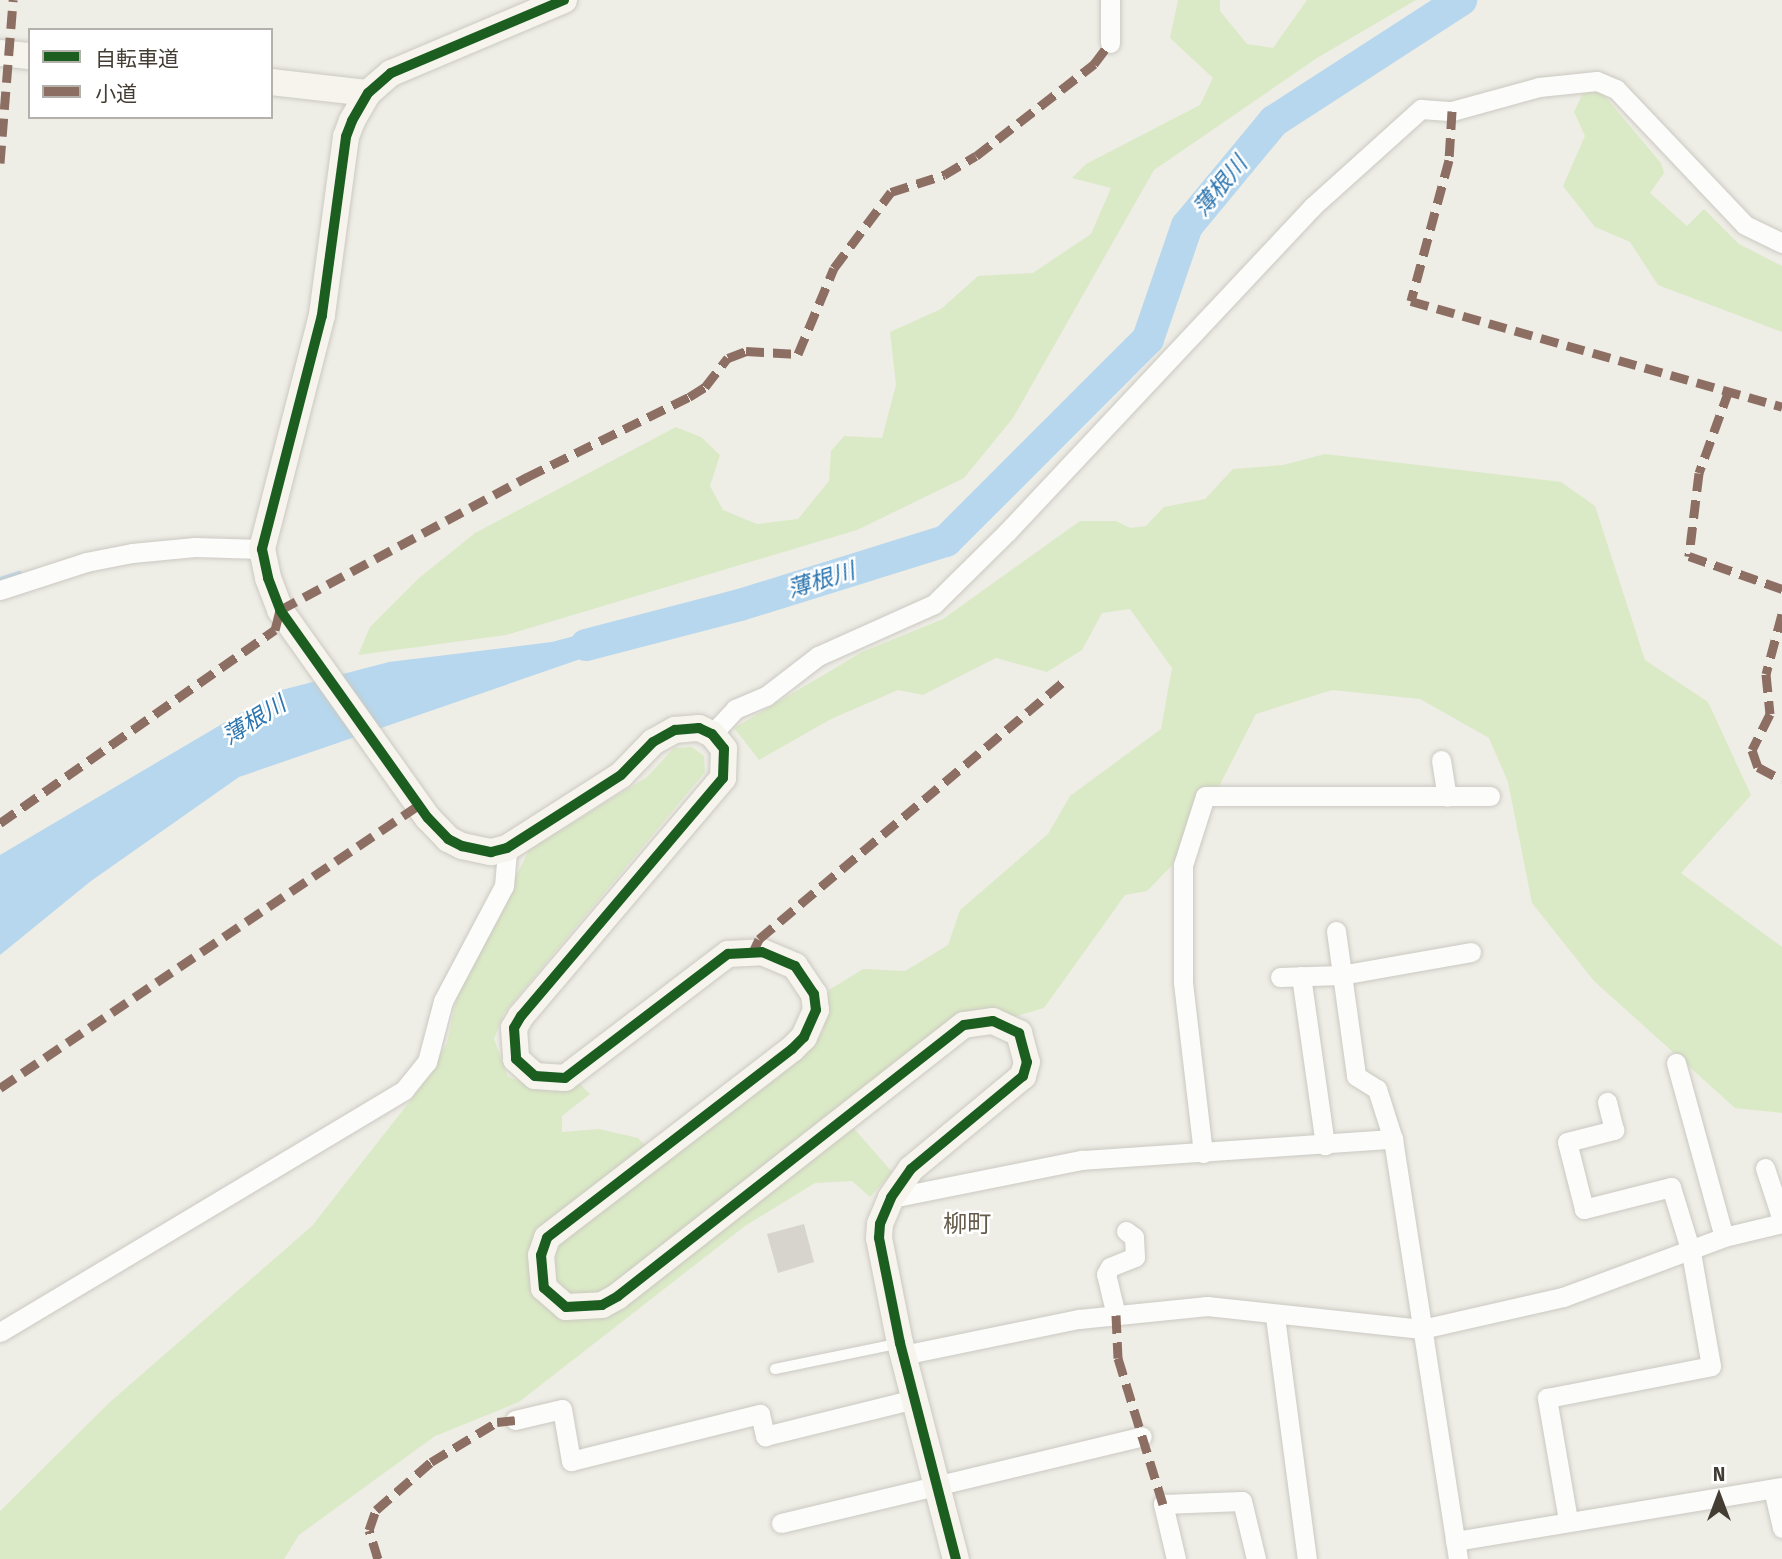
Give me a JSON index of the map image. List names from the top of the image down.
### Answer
{
  "districts": ["柳町"],
  "water": ["薄根川"],
  "legend": ["自転車道", "小道"],
  "north": "top"
}
